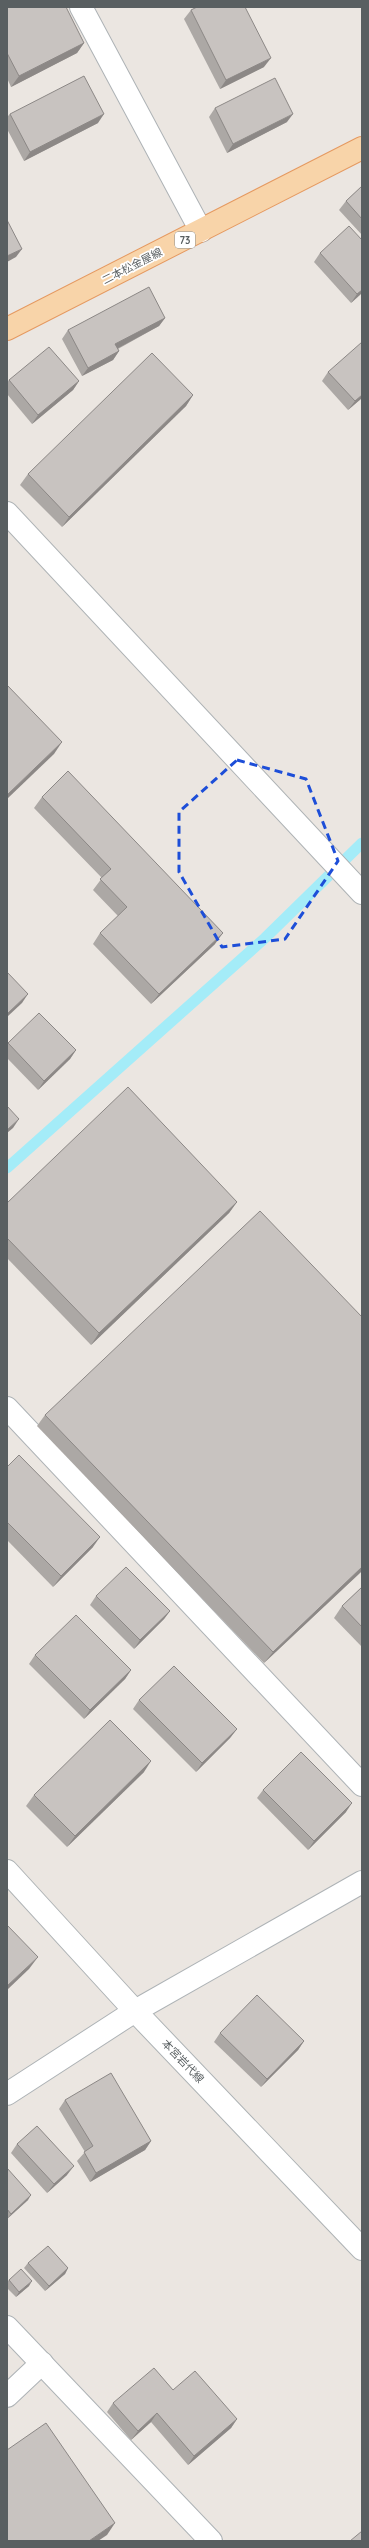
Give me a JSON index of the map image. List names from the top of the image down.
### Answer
{
  "streets": {
    "main road": ["73", "二本松金屋線"],
    "street": ["本宮岩代線"]
  }
}
